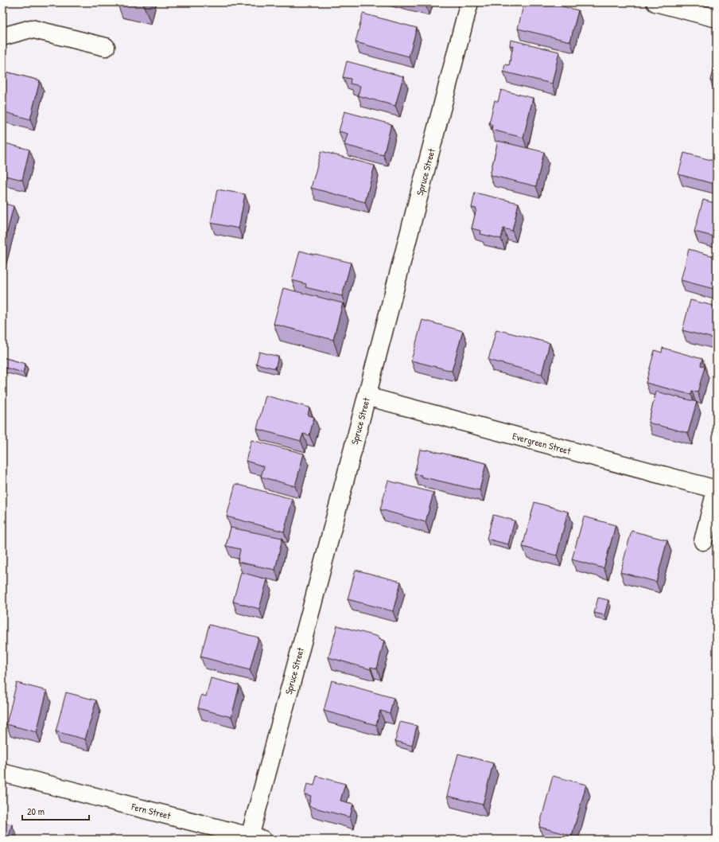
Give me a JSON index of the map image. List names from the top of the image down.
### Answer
{
  "streets": {
    "street": ["Spruce Street", "Evergreen Street", "Fern Street"]
  },
  "crossings": [
    ["Spruce Street", "Evergreen Street"],
    ["Spruce Street", "Fern Street"]
  ],
  "scale_bar": "20 m"
}
